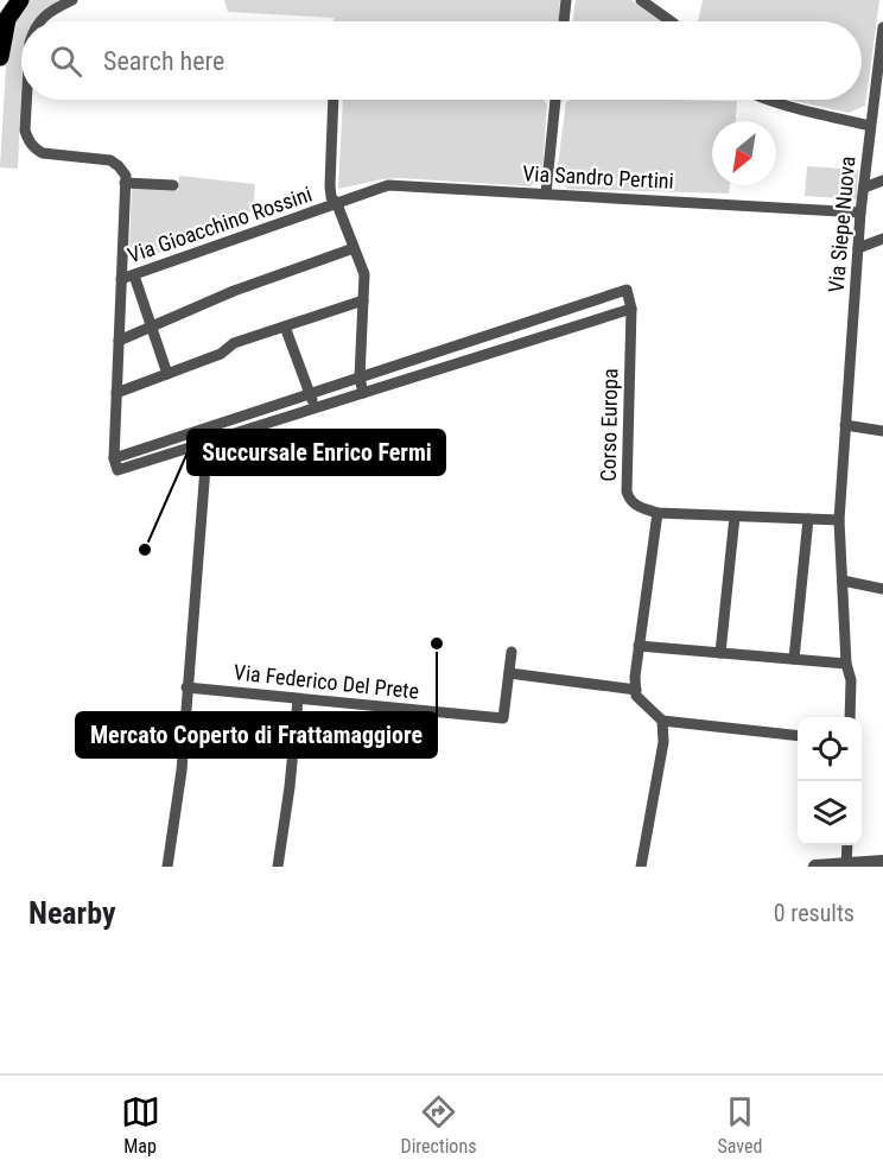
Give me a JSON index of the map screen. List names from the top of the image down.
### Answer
{
  "streets": {
    "street": [
      "Via Sandro Pertini",
      "Via Gioacchino Rossini",
      "Via Siepe Nuova",
      "Corso Europa",
      "Via Federico Del Prete"
    ]
  },
  "crossings": [
    ["Via Sandro Pertini", "Via Gioacchino Rossini"],
    ["Via Sandro Pertini", "Via Siepe Nuova"],
    ["Via Siepe Nuova", "Corso Europa"]
  ],
  "places": ["Succursale Enrico Fermi", "Mercato Coperto di Frattamaggiore"],
  "north": "bottom left",
  "page": {
    "search": "Search here",
    "heading": ["Nearby", "0 results"],
    "nav": ["Map", "Directions", "Saved"]
  }
}
